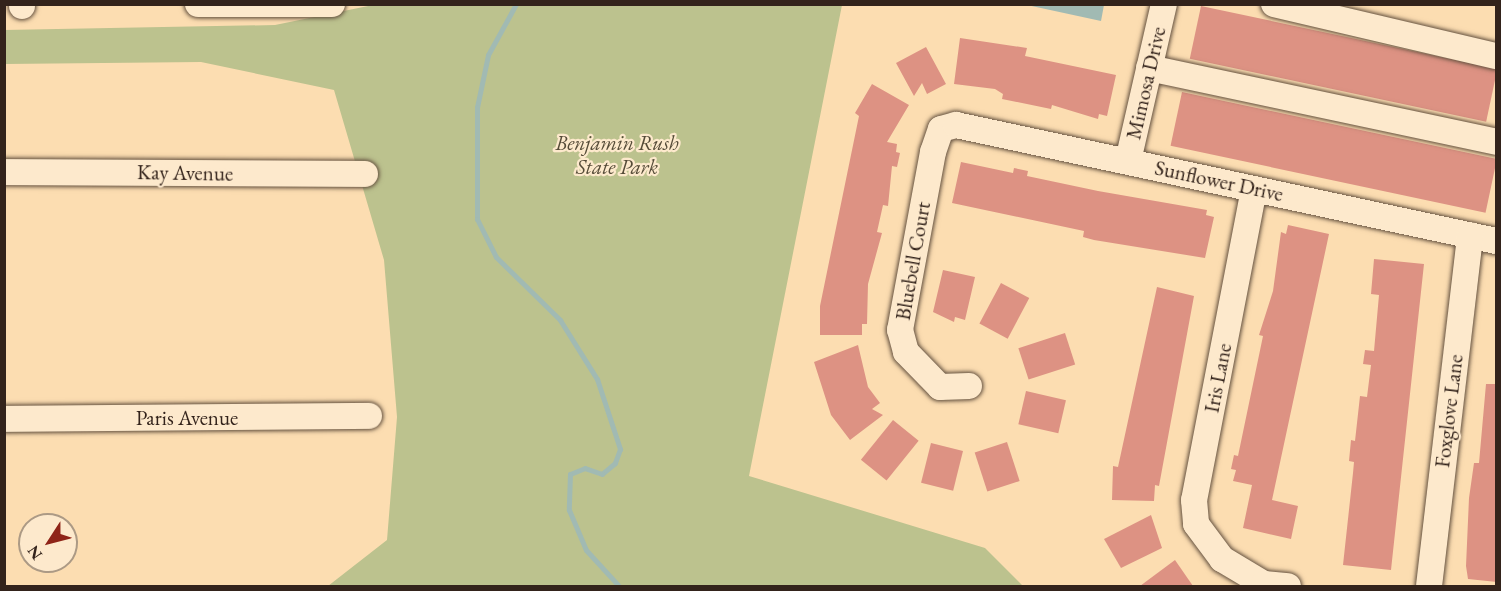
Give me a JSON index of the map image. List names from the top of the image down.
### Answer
{
  "streets": {
    "street": [
      "Mimosa Drive",
      "Kay Avenue",
      "Sunflower Drive",
      "Bluebell Court",
      "Iris Lane",
      "Foxglove Lane",
      "Paris Avenue"
    ]
  },
  "crossings": [
    ["Mimosa Drive", "Sunflower Drive"],
    ["Sunflower Drive", "Bluebell Court"],
    ["Sunflower Drive", "Iris Lane"],
    ["Sunflower Drive", "Foxglove Lane"]
  ],
  "parks": ["Benjamin Rush State Park"],
  "north": "bottom left"
}
